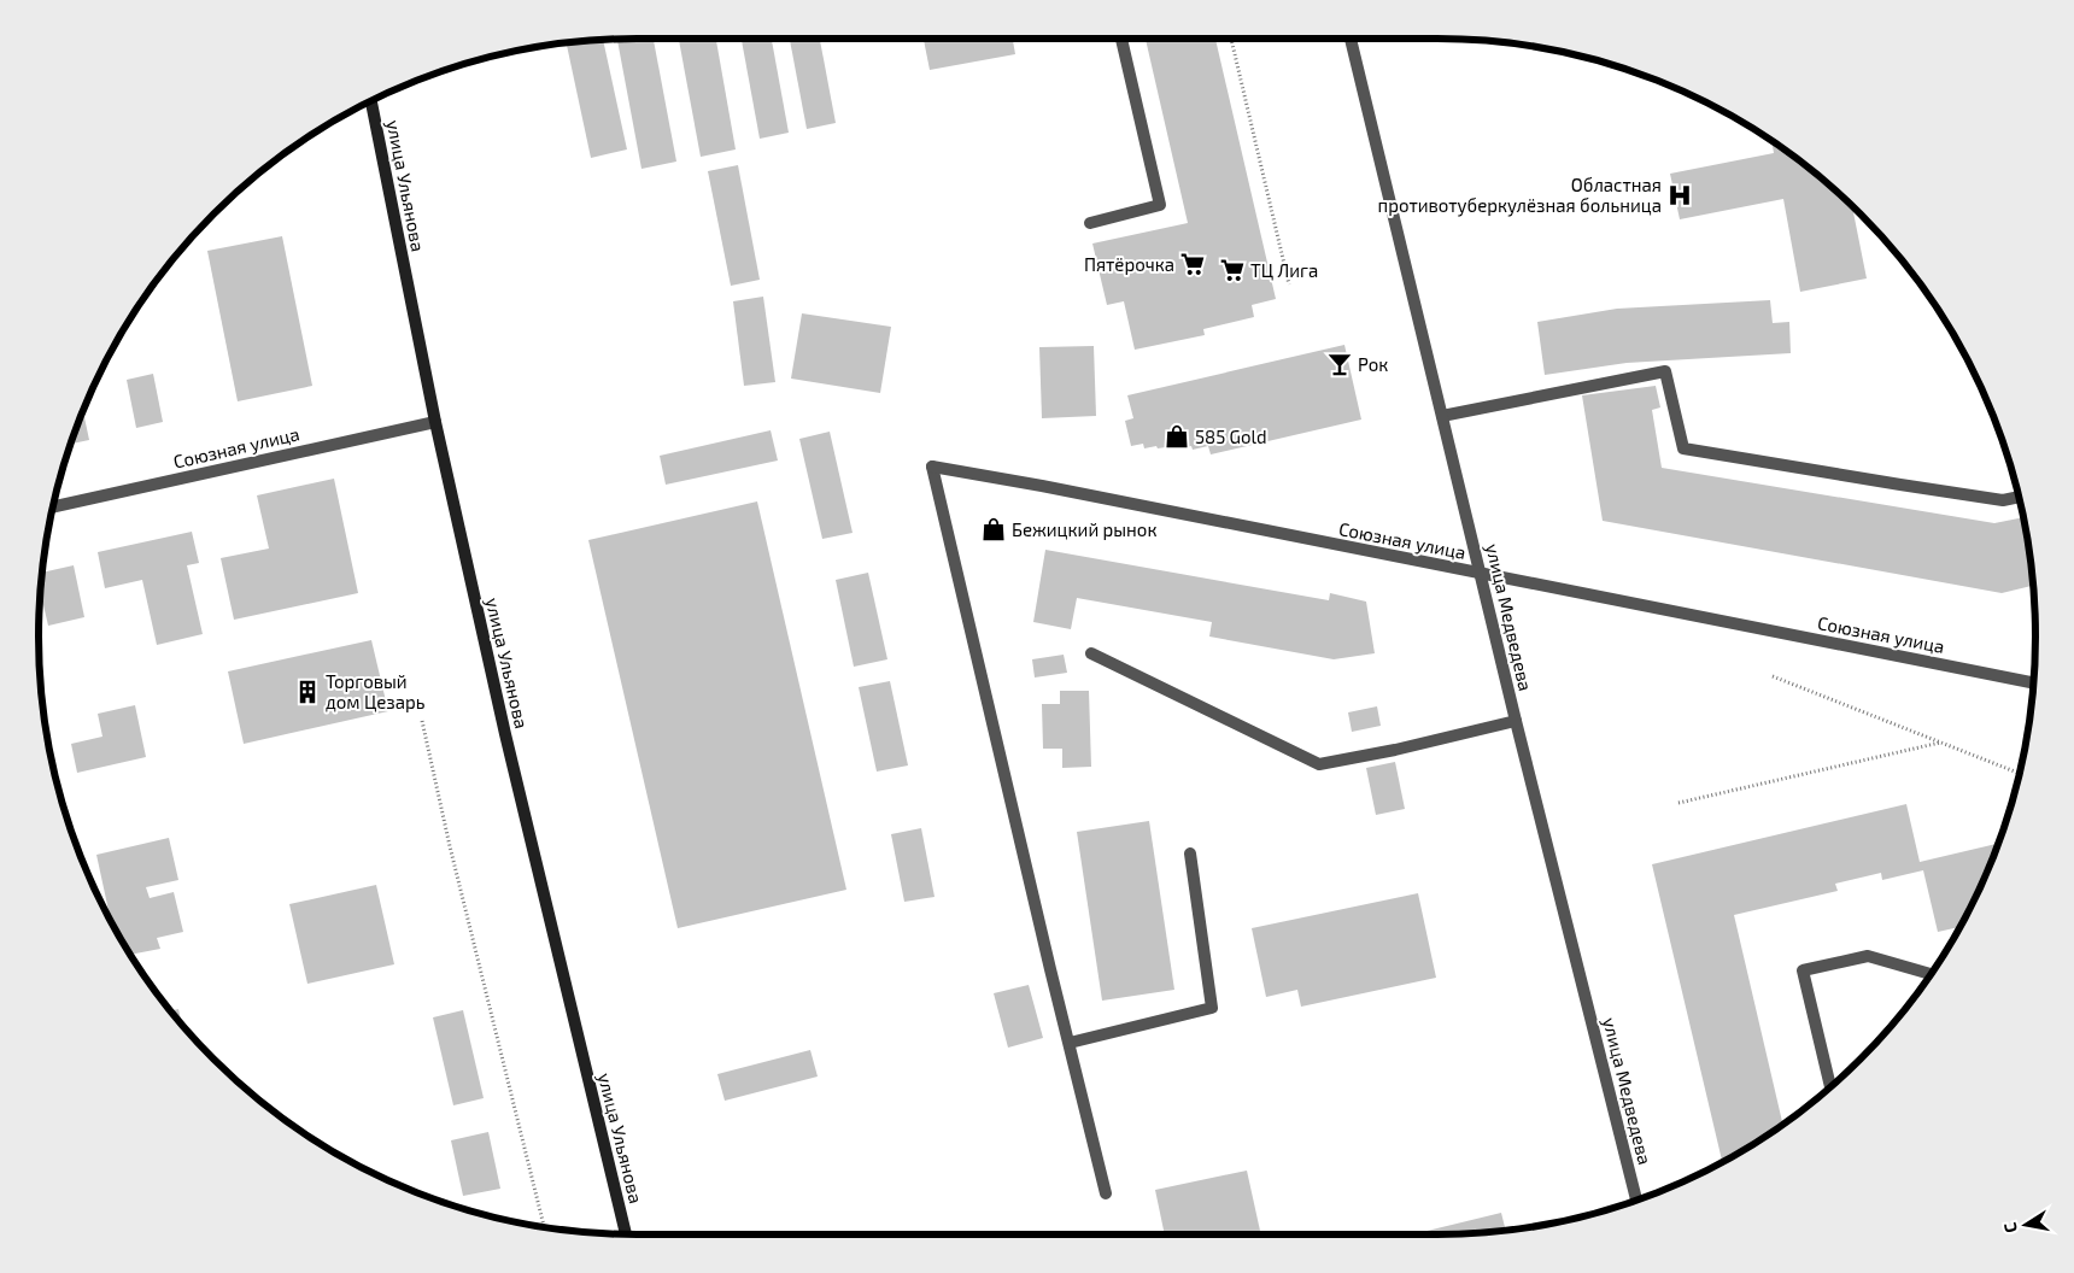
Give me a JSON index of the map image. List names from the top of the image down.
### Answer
{
  "streets": {
    "main road": ["улица Ульянова"],
    "street": ["Союзная улица", "улица Медведева"]
  },
  "crossings": [
    ["улица Ульянова", "Союзная улица"],
    ["Союзная улица", "улица Медведева"]
  ],
  "places": {
    "hospital": ["Областная противотуберкулёзная больница"],
    "supermarket": ["Пятёрочка", "ТЦ Лига"],
    "bar": ["Рок"],
    "shop": ["585 Gold", "Бежицкий рынок"],
    "building": ["Торговый дом Цезарь"]
  },
  "north": "left"
}
